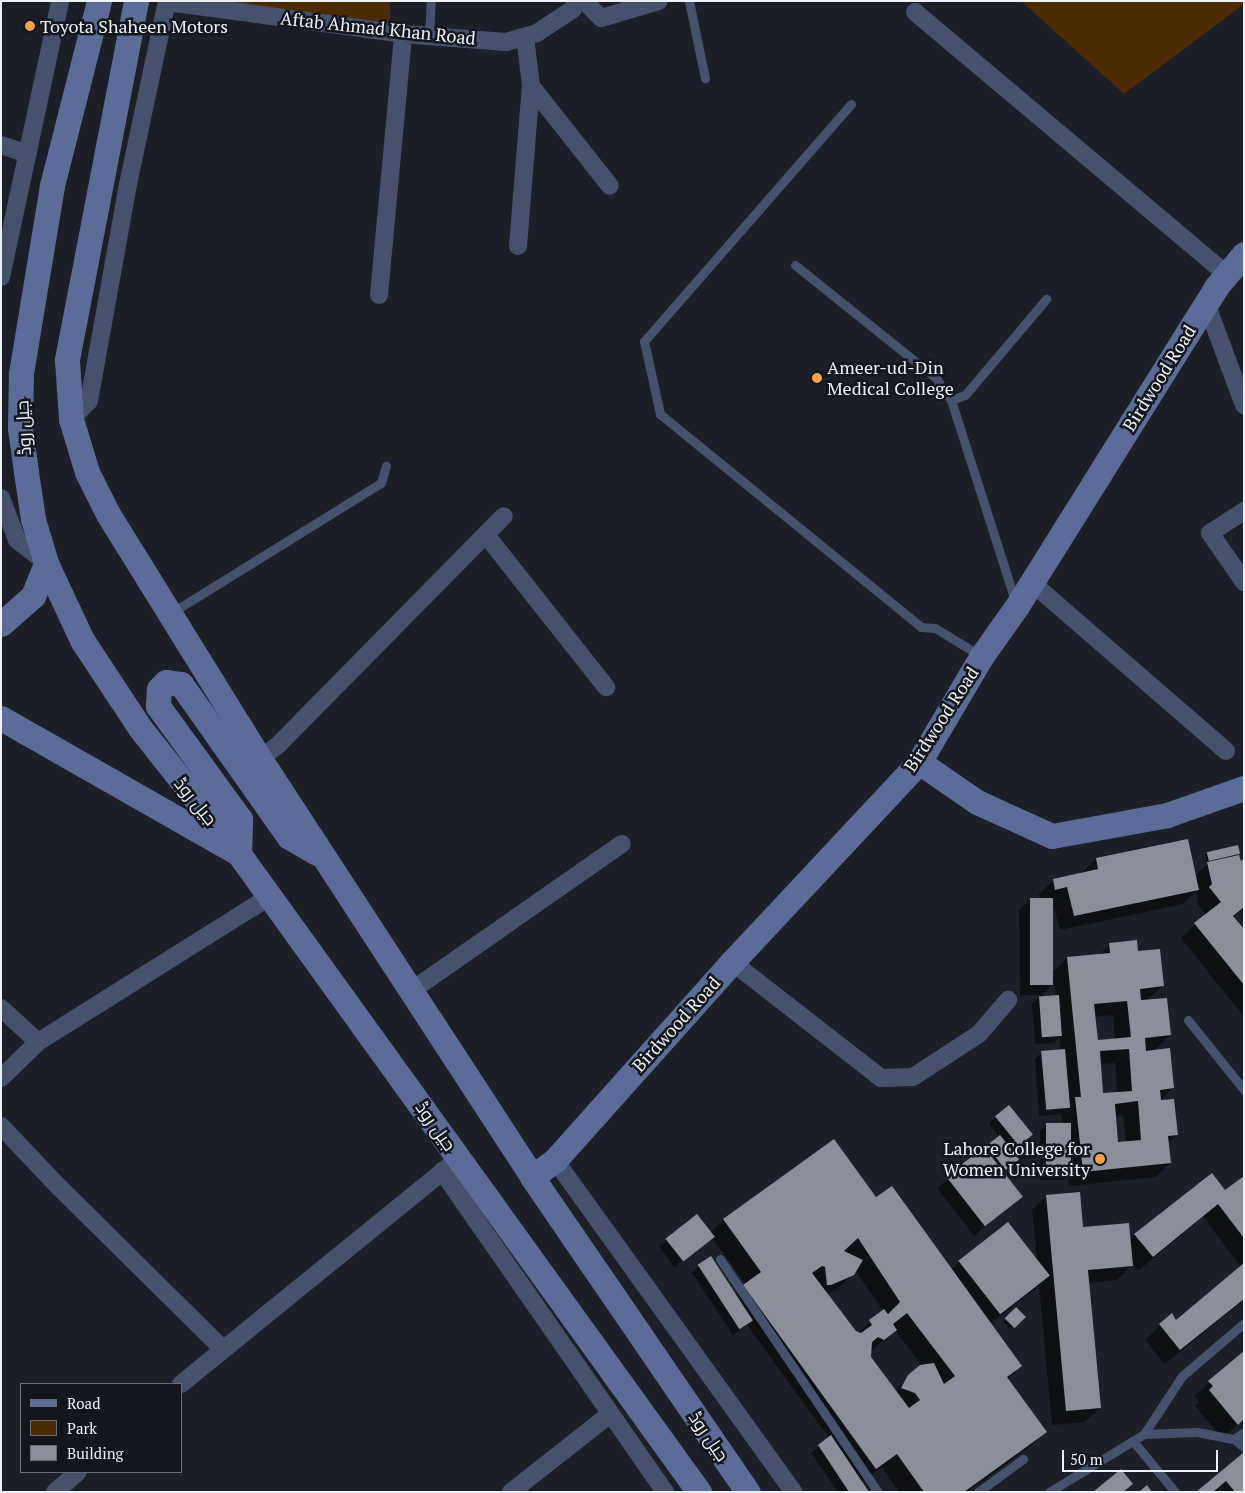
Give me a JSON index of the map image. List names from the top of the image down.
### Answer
{
  "streets": {
    "main road": ["Birdwood Road", "جیل روڈ"],
    "street": ["Aftab Ahmad Khan Road"]
  },
  "crossings": [
    ["Birdwood Road", "جیل روڈ"]
  ],
  "places": ["Toyota Shaheen Motors", "Ameer-ud-Din Medical College", "Lahore College for Women University"],
  "legend": ["Road", "Park", "Building"],
  "scale_bar": "50 m"
}
